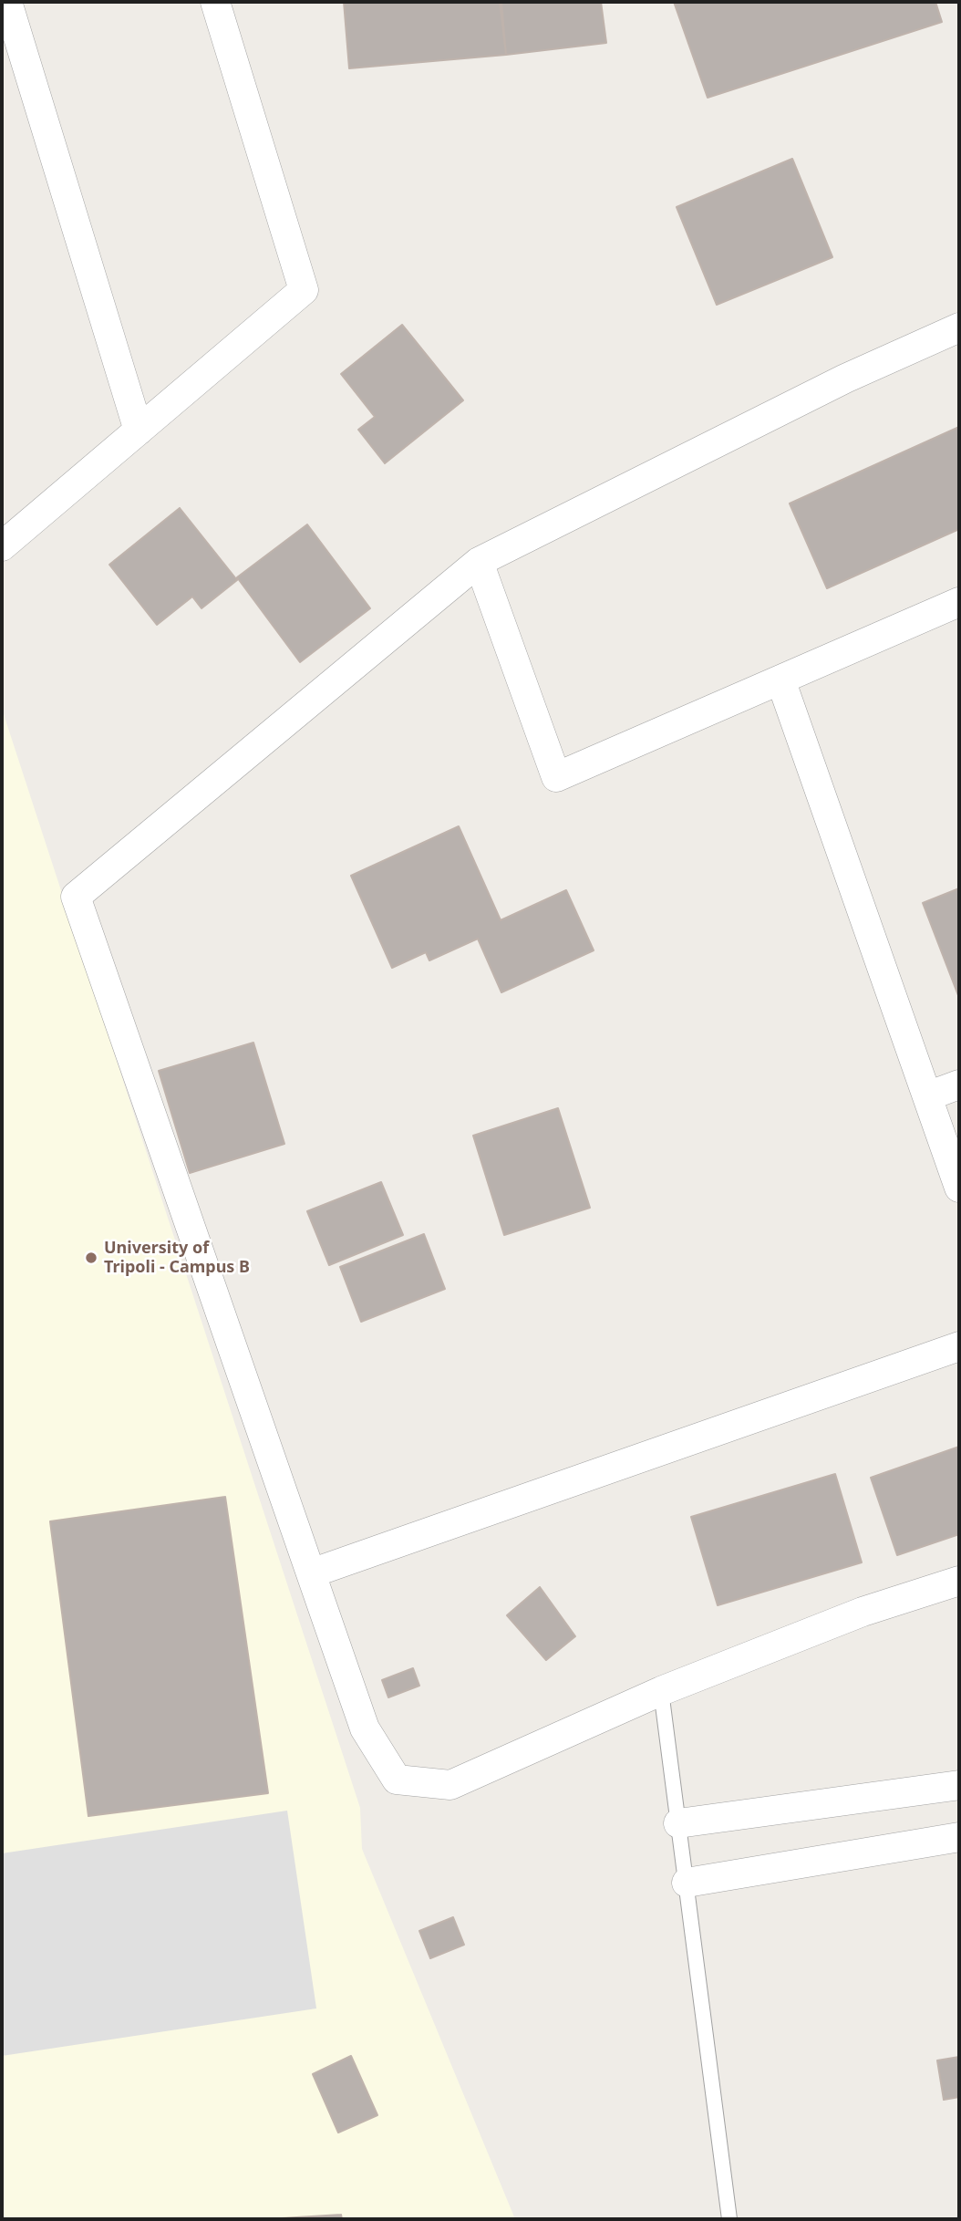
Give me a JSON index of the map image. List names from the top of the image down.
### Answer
{
  "places": ["University of Tripoli - Campus B"]
}
